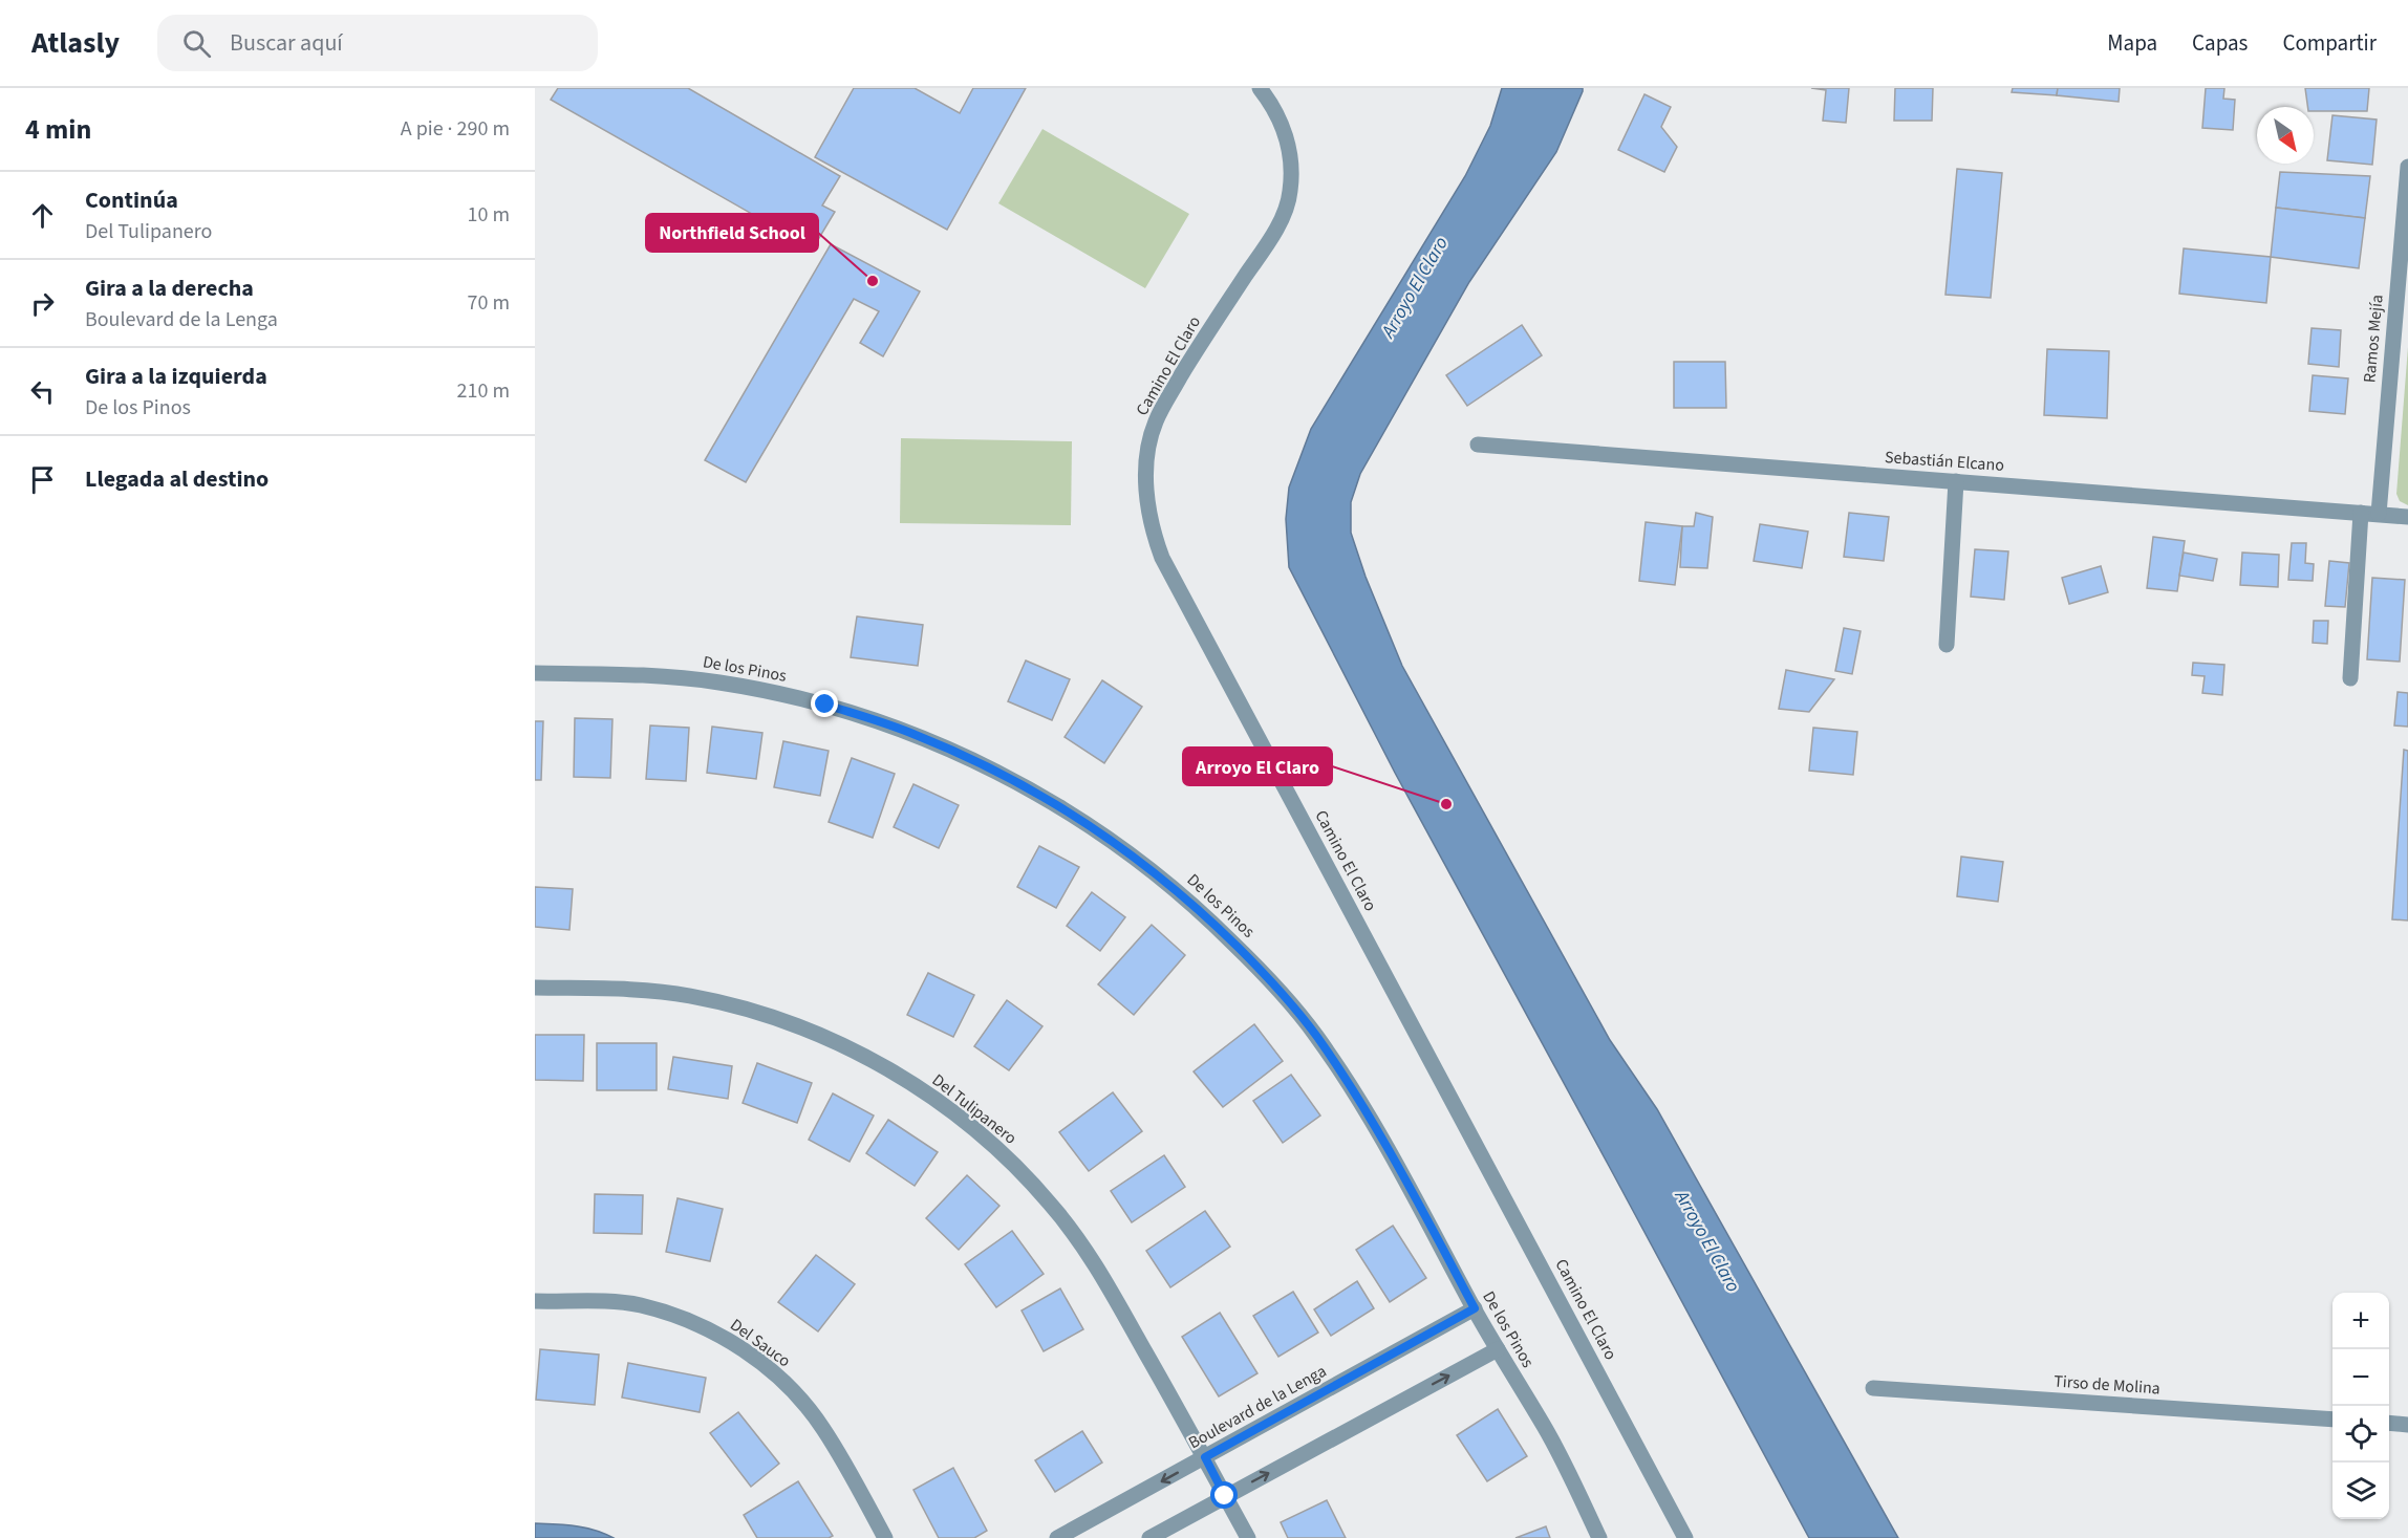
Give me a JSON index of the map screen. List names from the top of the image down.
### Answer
{
  "streets": {
    "street": [
      "Ramos Mejía",
      "Camino El Claro",
      "Sebastián Elcano",
      "De los Pinos",
      "Del Tulipanero",
      "Del Sauco",
      "Tirso de Molina",
      "Boulevard de la Lenga"
    ]
  },
  "crossings": [
    ["Ramos Mejía", "Sebastián Elcano"],
    ["De los Pinos", "Boulevard de la Lenga"],
    ["Del Tulipanero", "Boulevard de la Lenga"]
  ],
  "water": ["Arroyo El Claro"],
  "places": ["Northfield School", "Arroyo El Claro"],
  "north": "bottom right",
  "page": {
    "header": "Atlasly",
    "search": "Buscar aquí",
    "nav": ["Mapa", "Capas", "Compartir"],
    "heading": ["4 min", "A pie · 290 m"],
    "list": [
      ["Continúa", "Del Tulipanero", "10 m"],
      ["Gira a la derecha", "Boulevard de la Lenga", "70 m"],
      ["Gira a la izquierda", "De los Pinos", "210 m"],
      "Llegada al destino"
    ],
    "map_buttons": ["+", "−"]
  }
}
